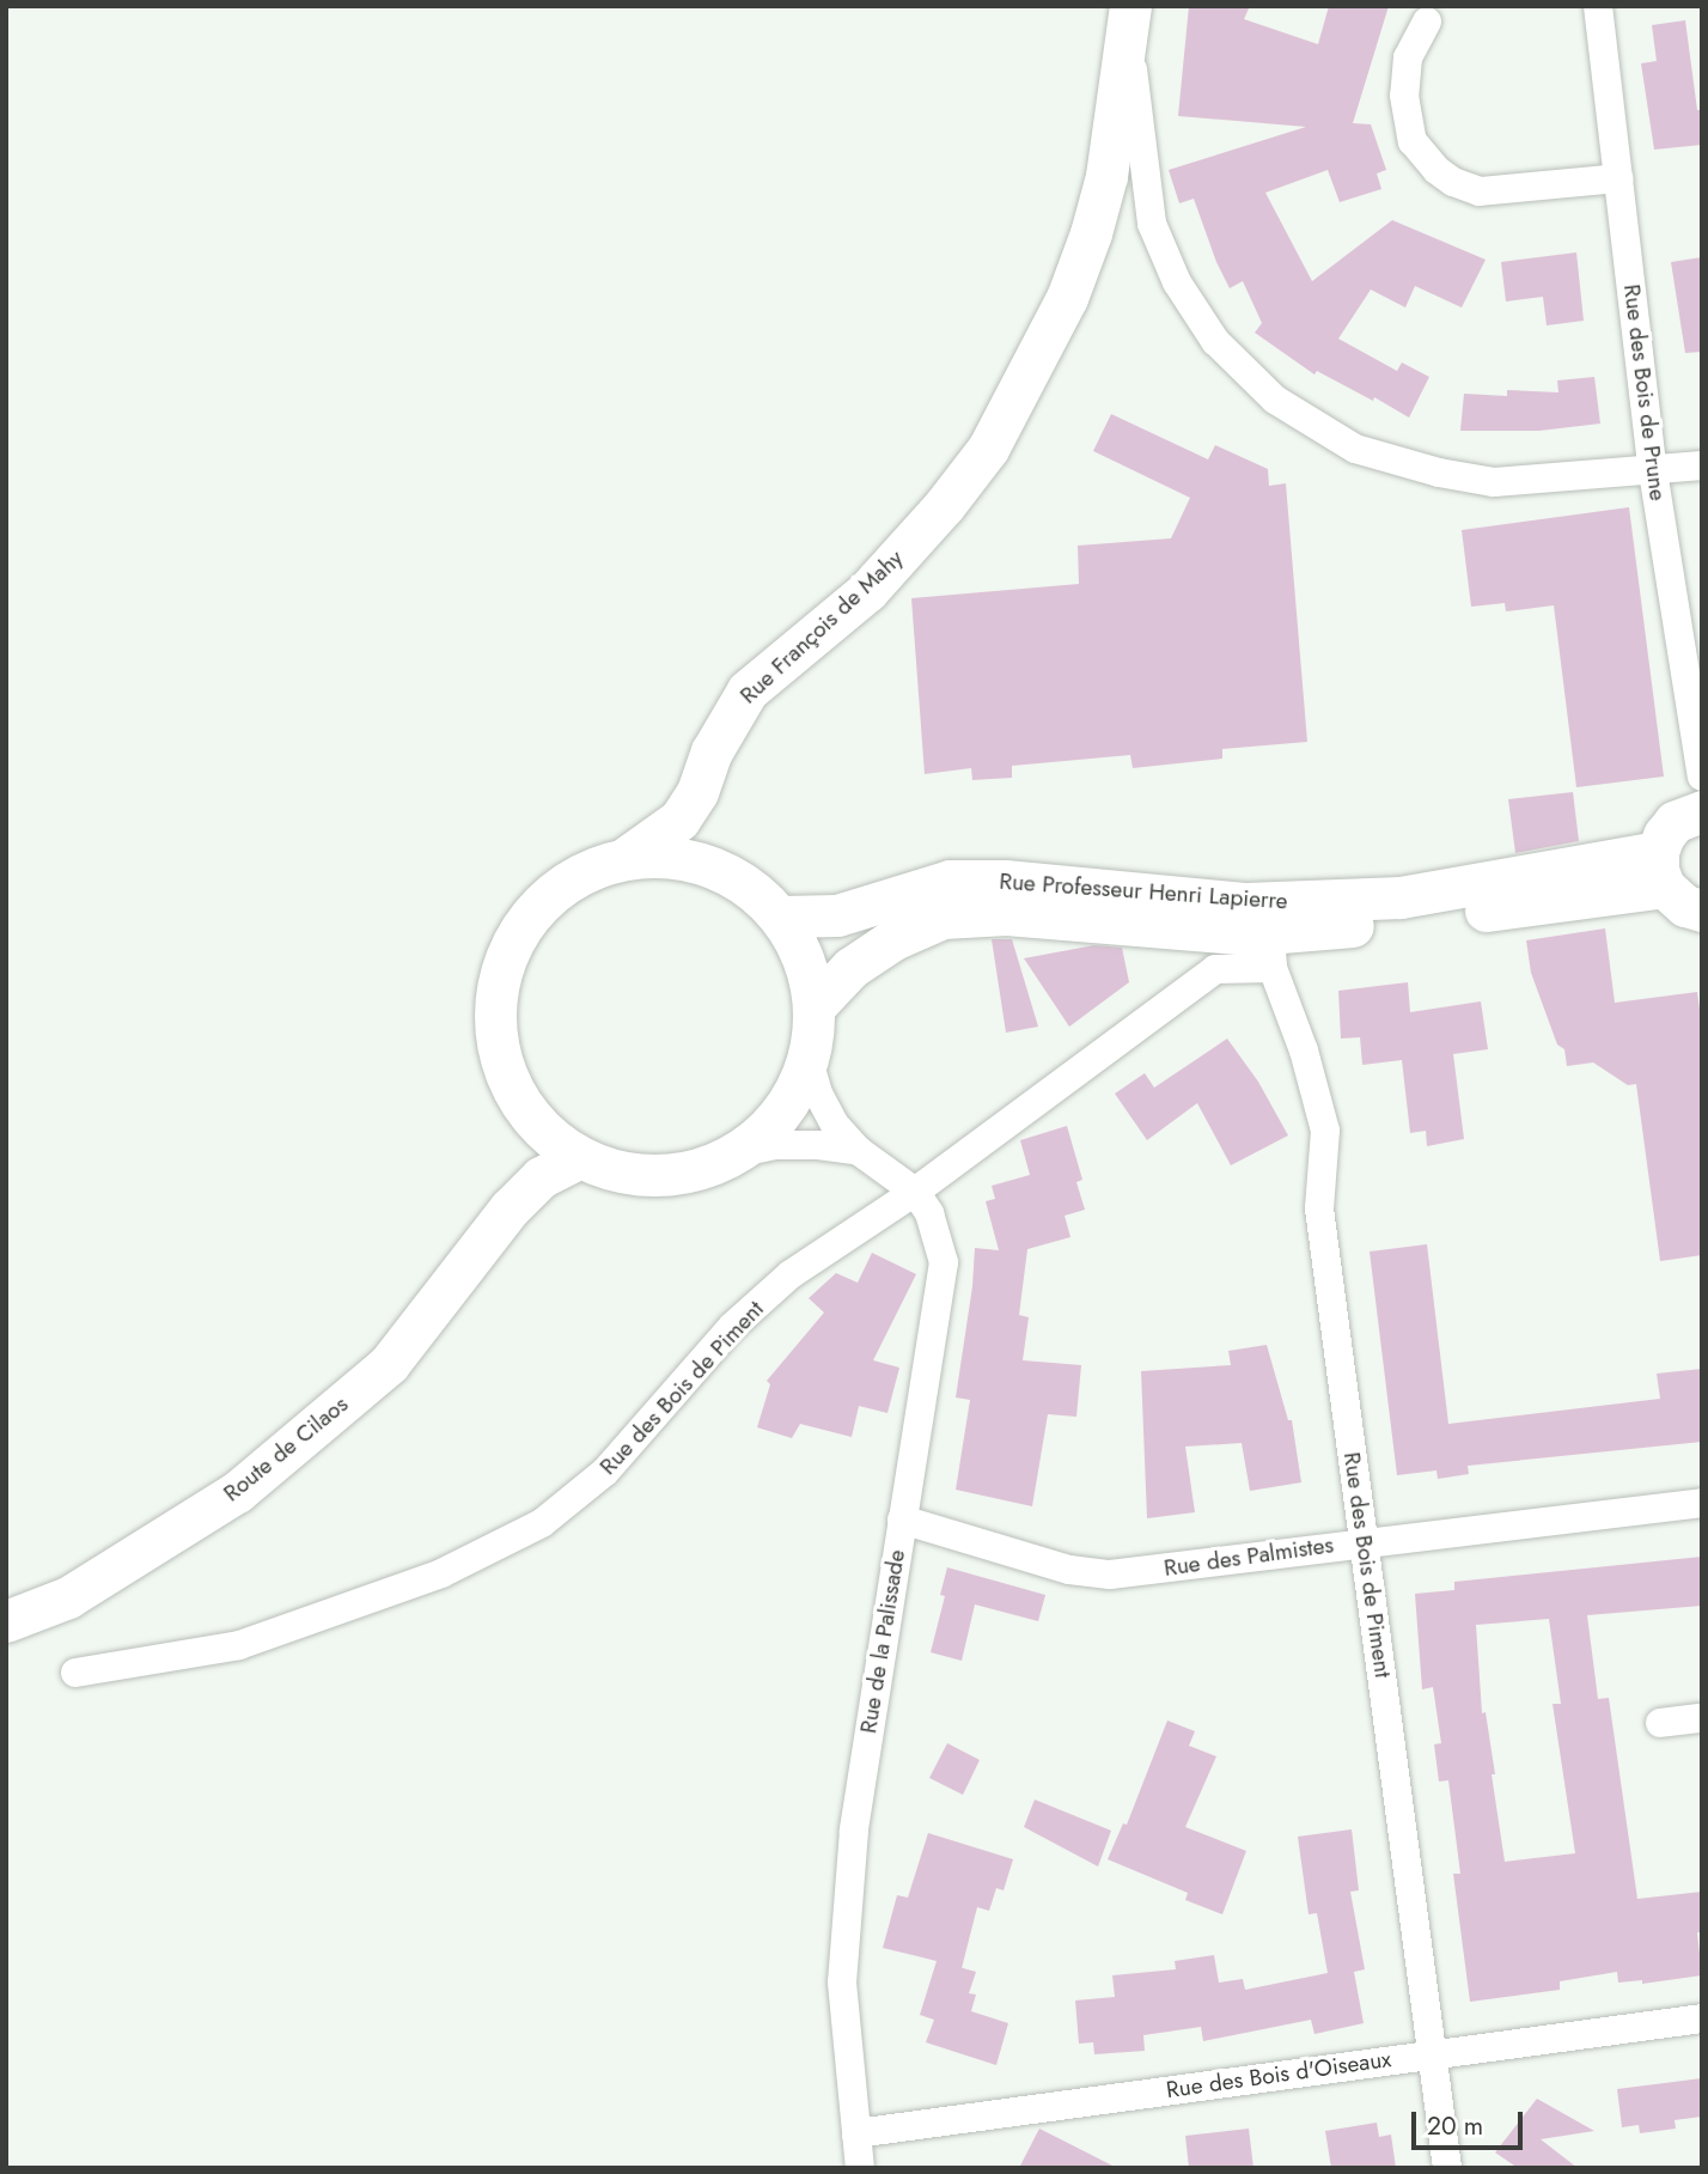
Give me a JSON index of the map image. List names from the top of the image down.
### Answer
{
  "streets": {
    "main road": ["Rue François de Mahy", "Rue Professeur Henri Lapierre", "Route de Cilaos"],
    "street": [
      "Rue des Bois de Prune",
      "Rue des Bois de Piment",
      "Rue des Palmistes",
      "Rue de la Palissade",
      "Rue des Bois d'Oiseaux"
    ]
  },
  "crossings": [
    ["Rue Professeur Henri Lapierre", "Rue des Bois de Piment"],
    ["Rue des Bois de Piment", "Rue des Palmistes"],
    ["Rue des Bois de Piment", "Rue de la Palissade"],
    ["Rue des Bois de Piment", "Rue des Bois d'Oiseaux"],
    ["Rue des Palmistes", "Rue de la Palissade"],
    ["Rue de la Palissade", "Rue des Bois d'Oiseaux"]
  ],
  "scale_bar": "20 m"
}
